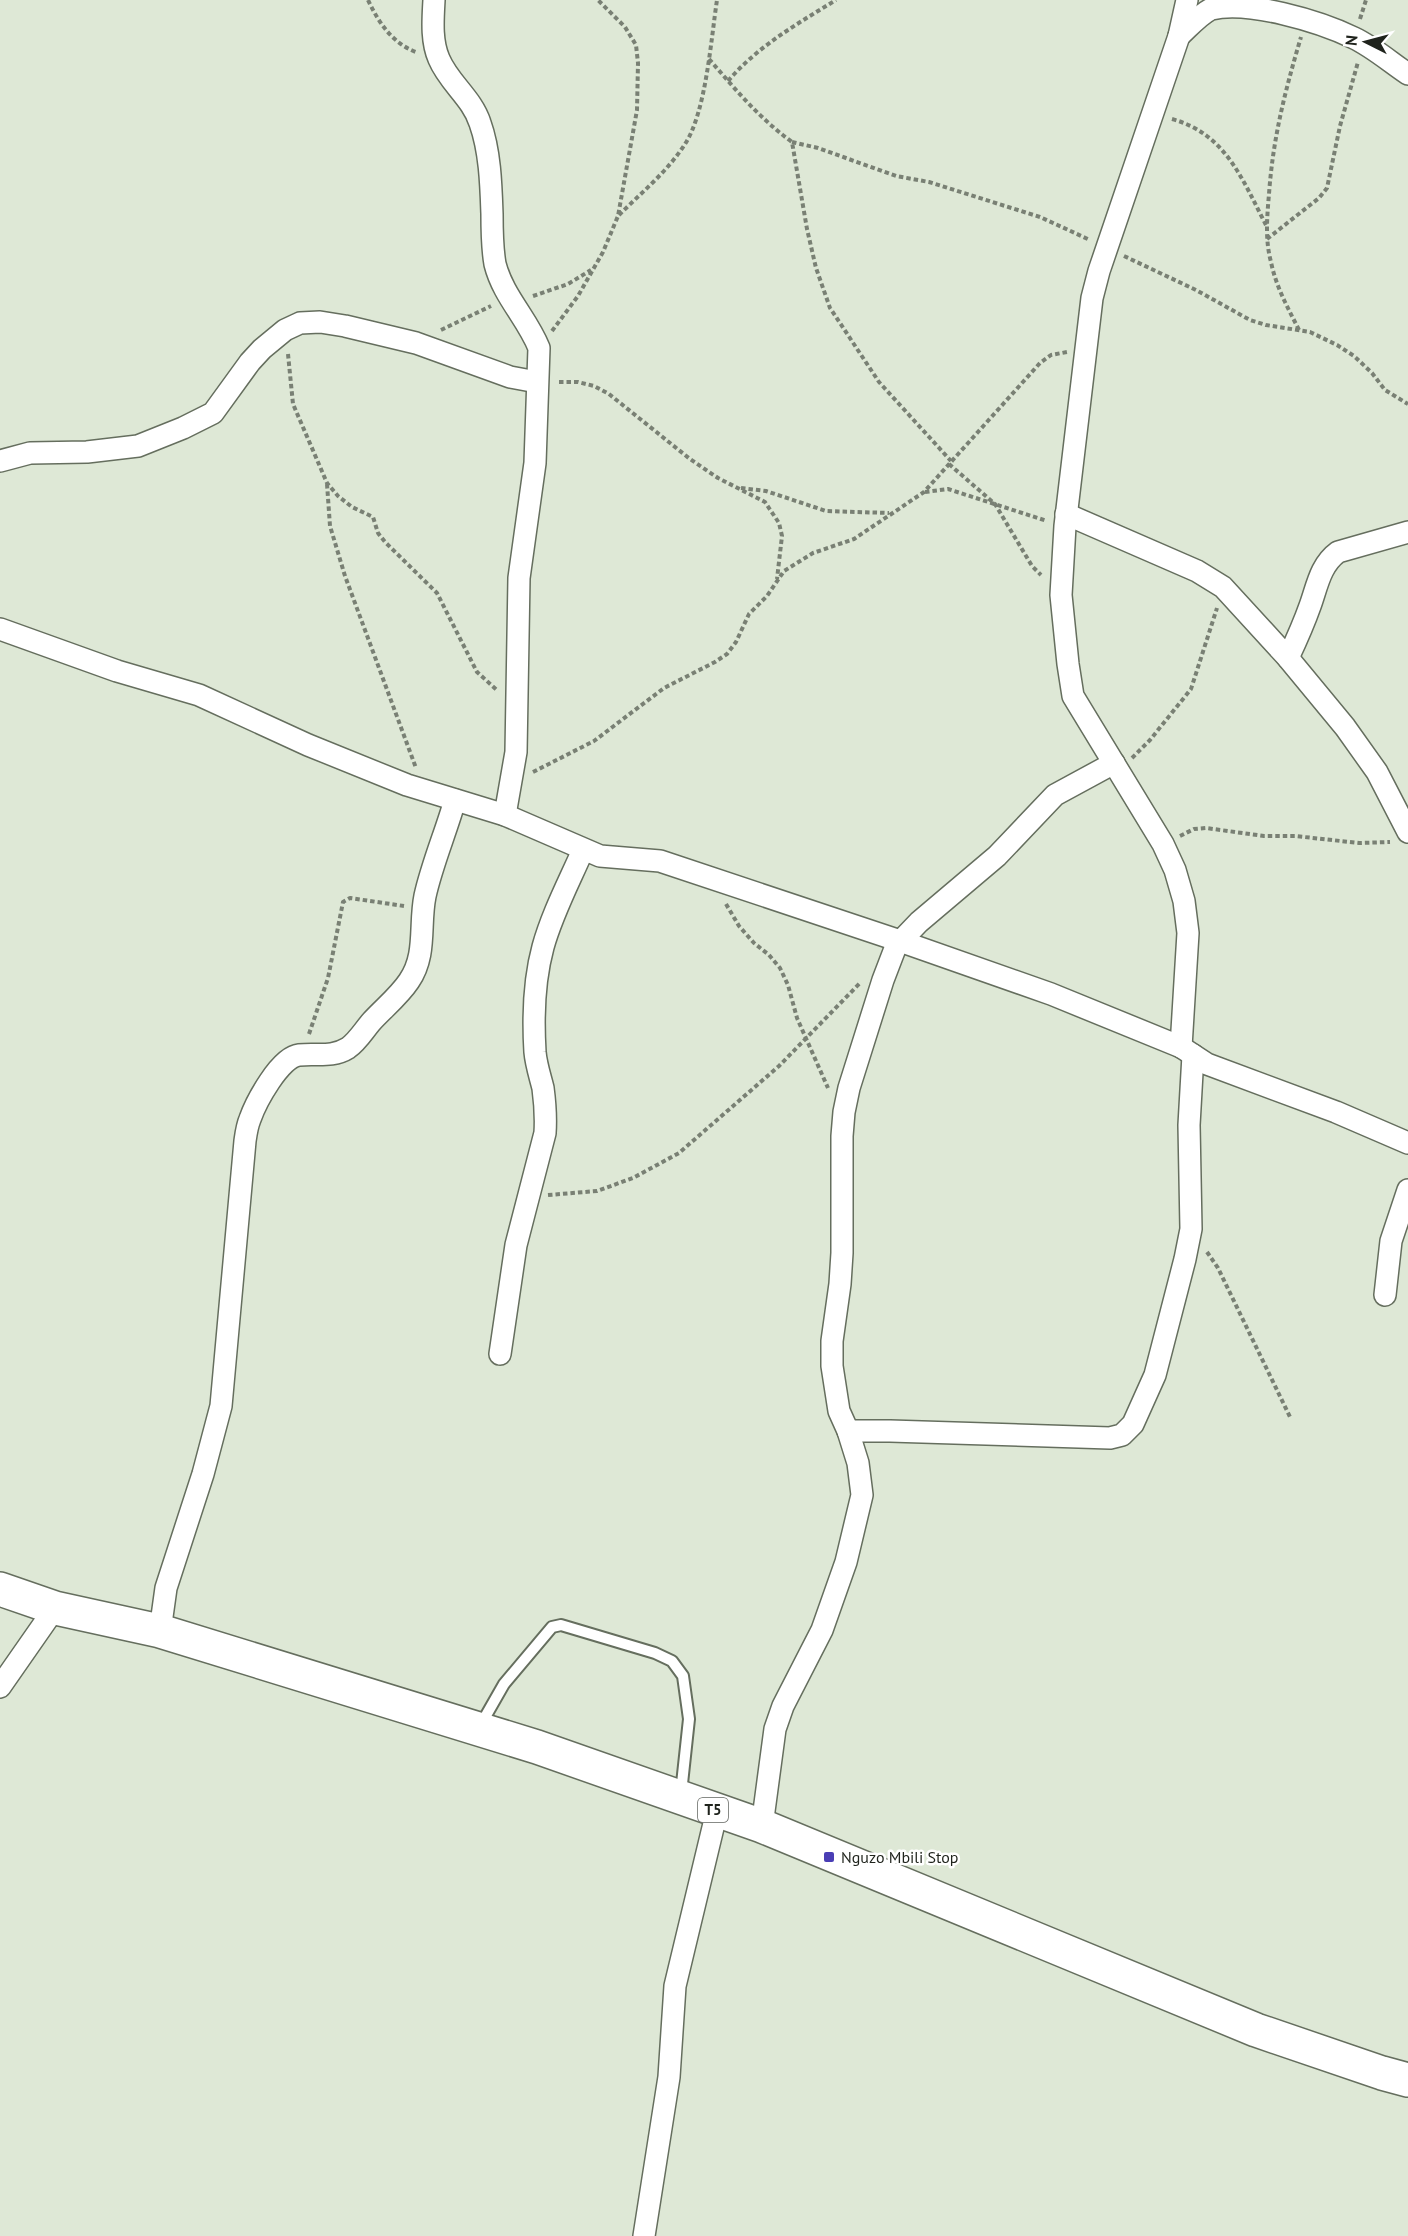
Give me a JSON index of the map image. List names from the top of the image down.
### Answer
{
  "streets": {
    "highway": ["T5"]
  },
  "places": {
    "transit": ["Nguzo Mbili Stop"]
  },
  "north": "left"
}
